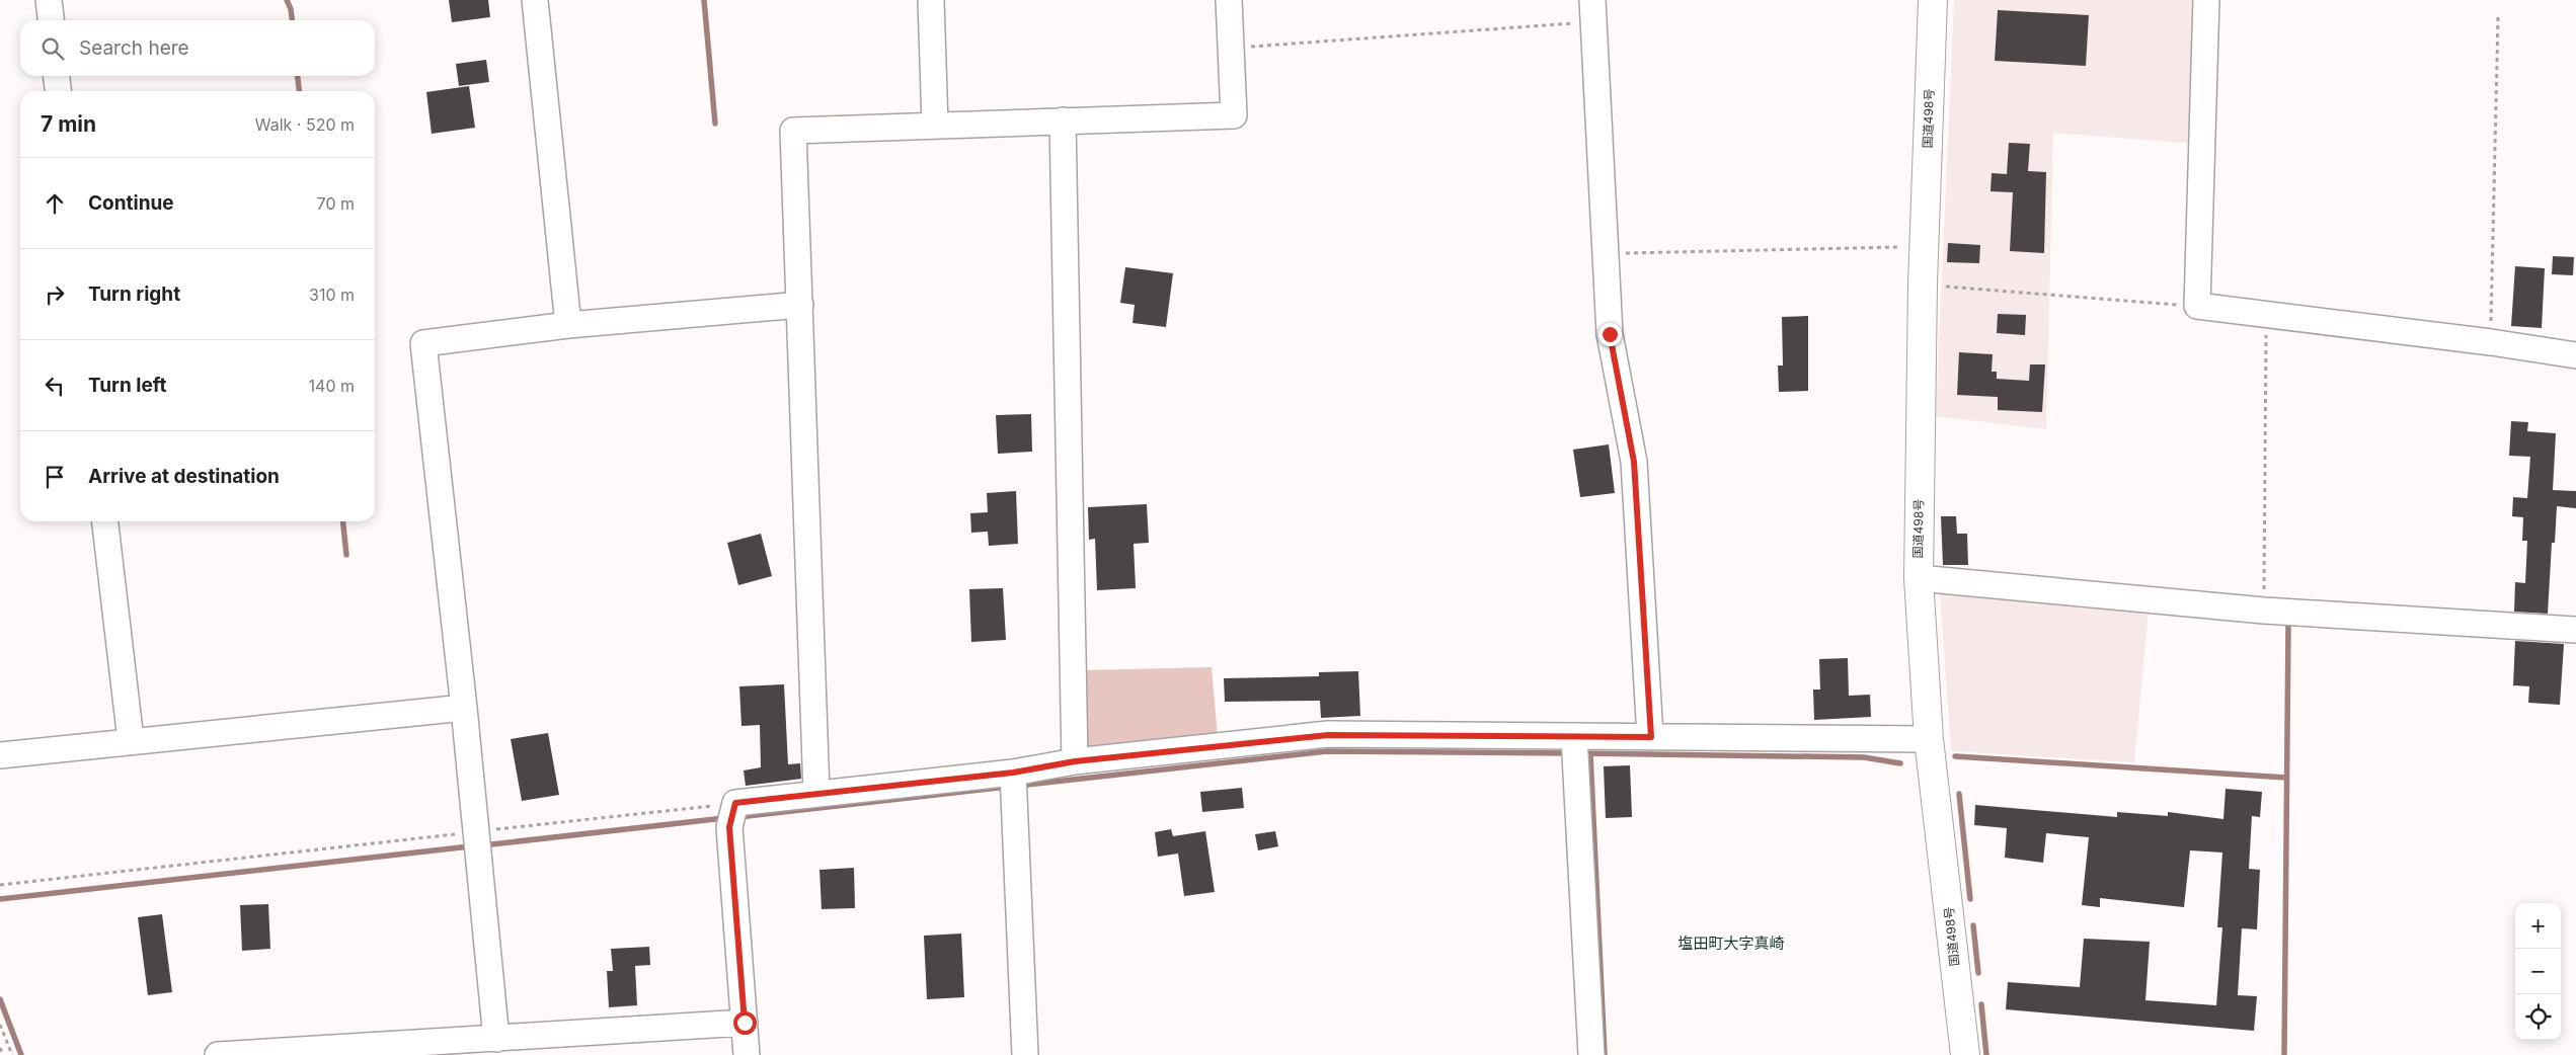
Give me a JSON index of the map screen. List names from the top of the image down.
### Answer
{
  "streets": {
    "highway": ["国道498号"]
  },
  "districts": ["塩田町大字真崎"],
  "page": {
    "search": "Search here",
    "heading": ["7 min", "Walk · 520 m"],
    "list": [
      ["Continue", "70 m"],
      ["Turn right", "310 m"],
      ["Turn left", "140 m"],
      "Arrive at destination"
    ],
    "map_buttons": ["+", "−"]
  }
}
